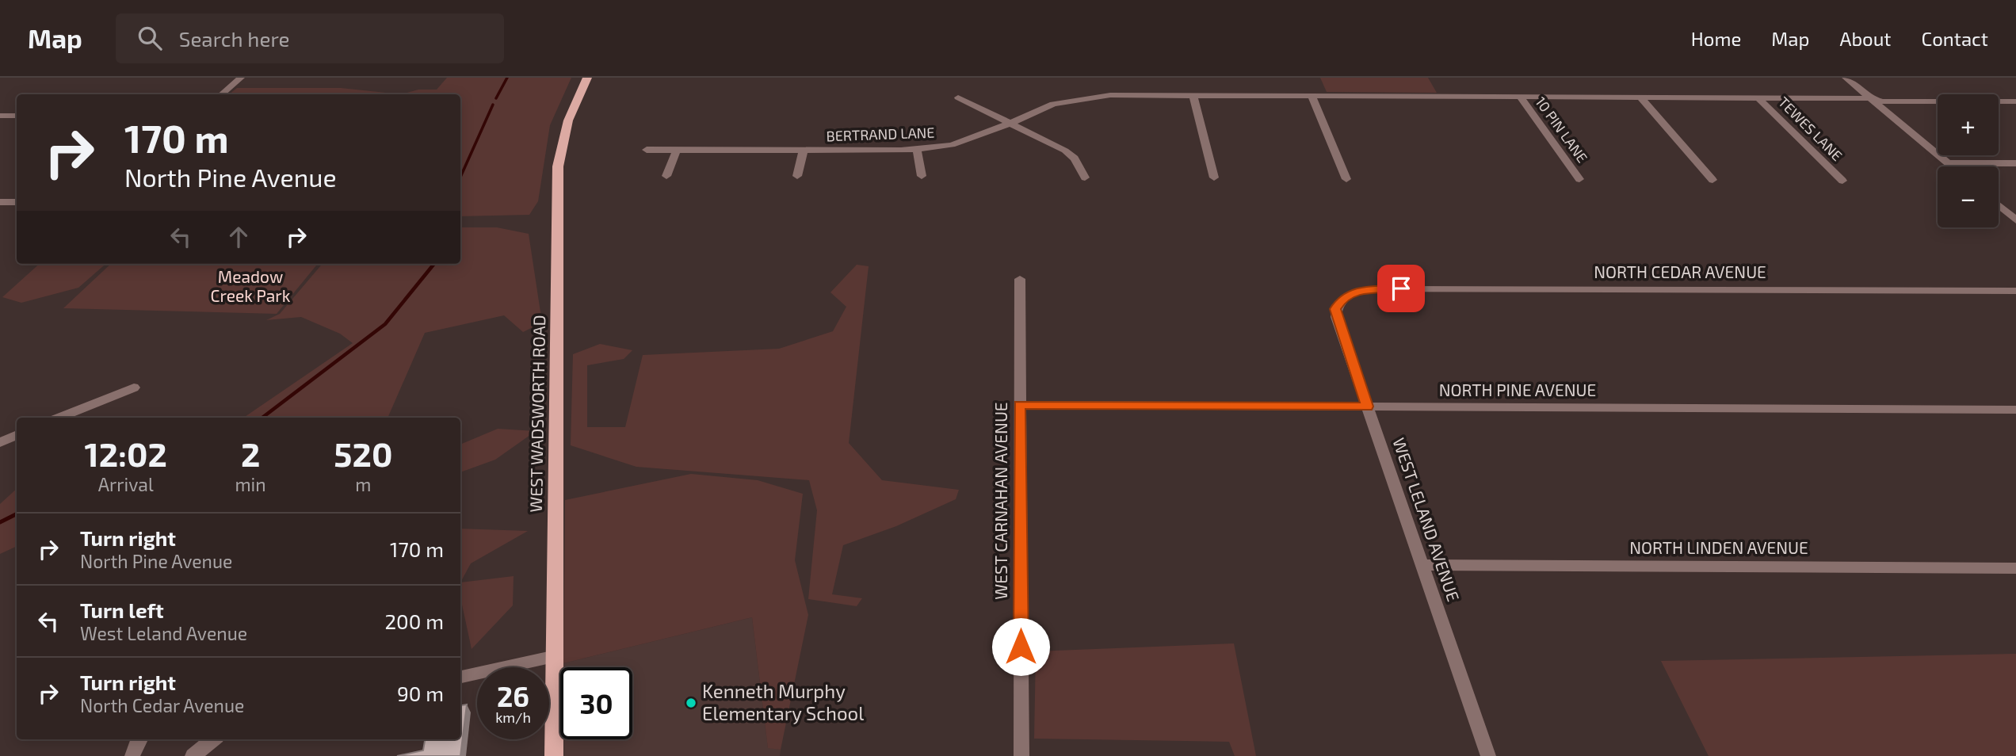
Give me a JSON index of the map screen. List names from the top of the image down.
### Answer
{
  "streets": {
    "main road": ["WEST WADSWORTH ROAD"],
    "street": [
      "TEWES LANE",
      "10 PIN LANE",
      "BERTRAND LANE",
      "NORTH CEDAR AVENUE",
      "NORTH PINE AVENUE",
      "WEST CARNAHAN AVENUE",
      "WEST LELAND AVENUE",
      "NORTH LINDEN AVENUE"
    ]
  },
  "crossings": [
    ["TEWES LANE", "BERTRAND LANE"],
    ["10 PIN LANE", "BERTRAND LANE"],
    ["NORTH CEDAR AVENUE", "WEST LELAND AVENUE"],
    ["NORTH PINE AVENUE", "WEST CARNAHAN AVENUE"],
    ["NORTH PINE AVENUE", "WEST LELAND AVENUE"],
    ["WEST LELAND AVENUE", "NORTH LINDEN AVENUE"]
  ],
  "parks": ["Meadow Creek Park"],
  "places": ["Kenneth Murphy Elementary School"],
  "page": {
    "header": "Map",
    "search": "Search here",
    "nav": [
      "Home",
      "Map",
      "About",
      "Contact"
    ],
    "map_buttons": ["+", "−"],
    "turn": ["170 m", "North Pine Avenue"],
    "eta": [
      "12:02",
      "Arrival",
      "2",
      "min",
      "520",
      "m"
    ],
    "list": [
      {
        "name": "Turn right",
        "note": "North Pine Avenue",
        "value": "170 m"
      },
      {
        "name": "Turn left",
        "note": "West Leland Avenue",
        "value": "200 m"
      },
      {
        "name": "Turn right",
        "note": "North Cedar Avenue",
        "value": "90 m"
      }
    ],
    "speed": "26 km/h",
    "limit": "30"
  }
}
